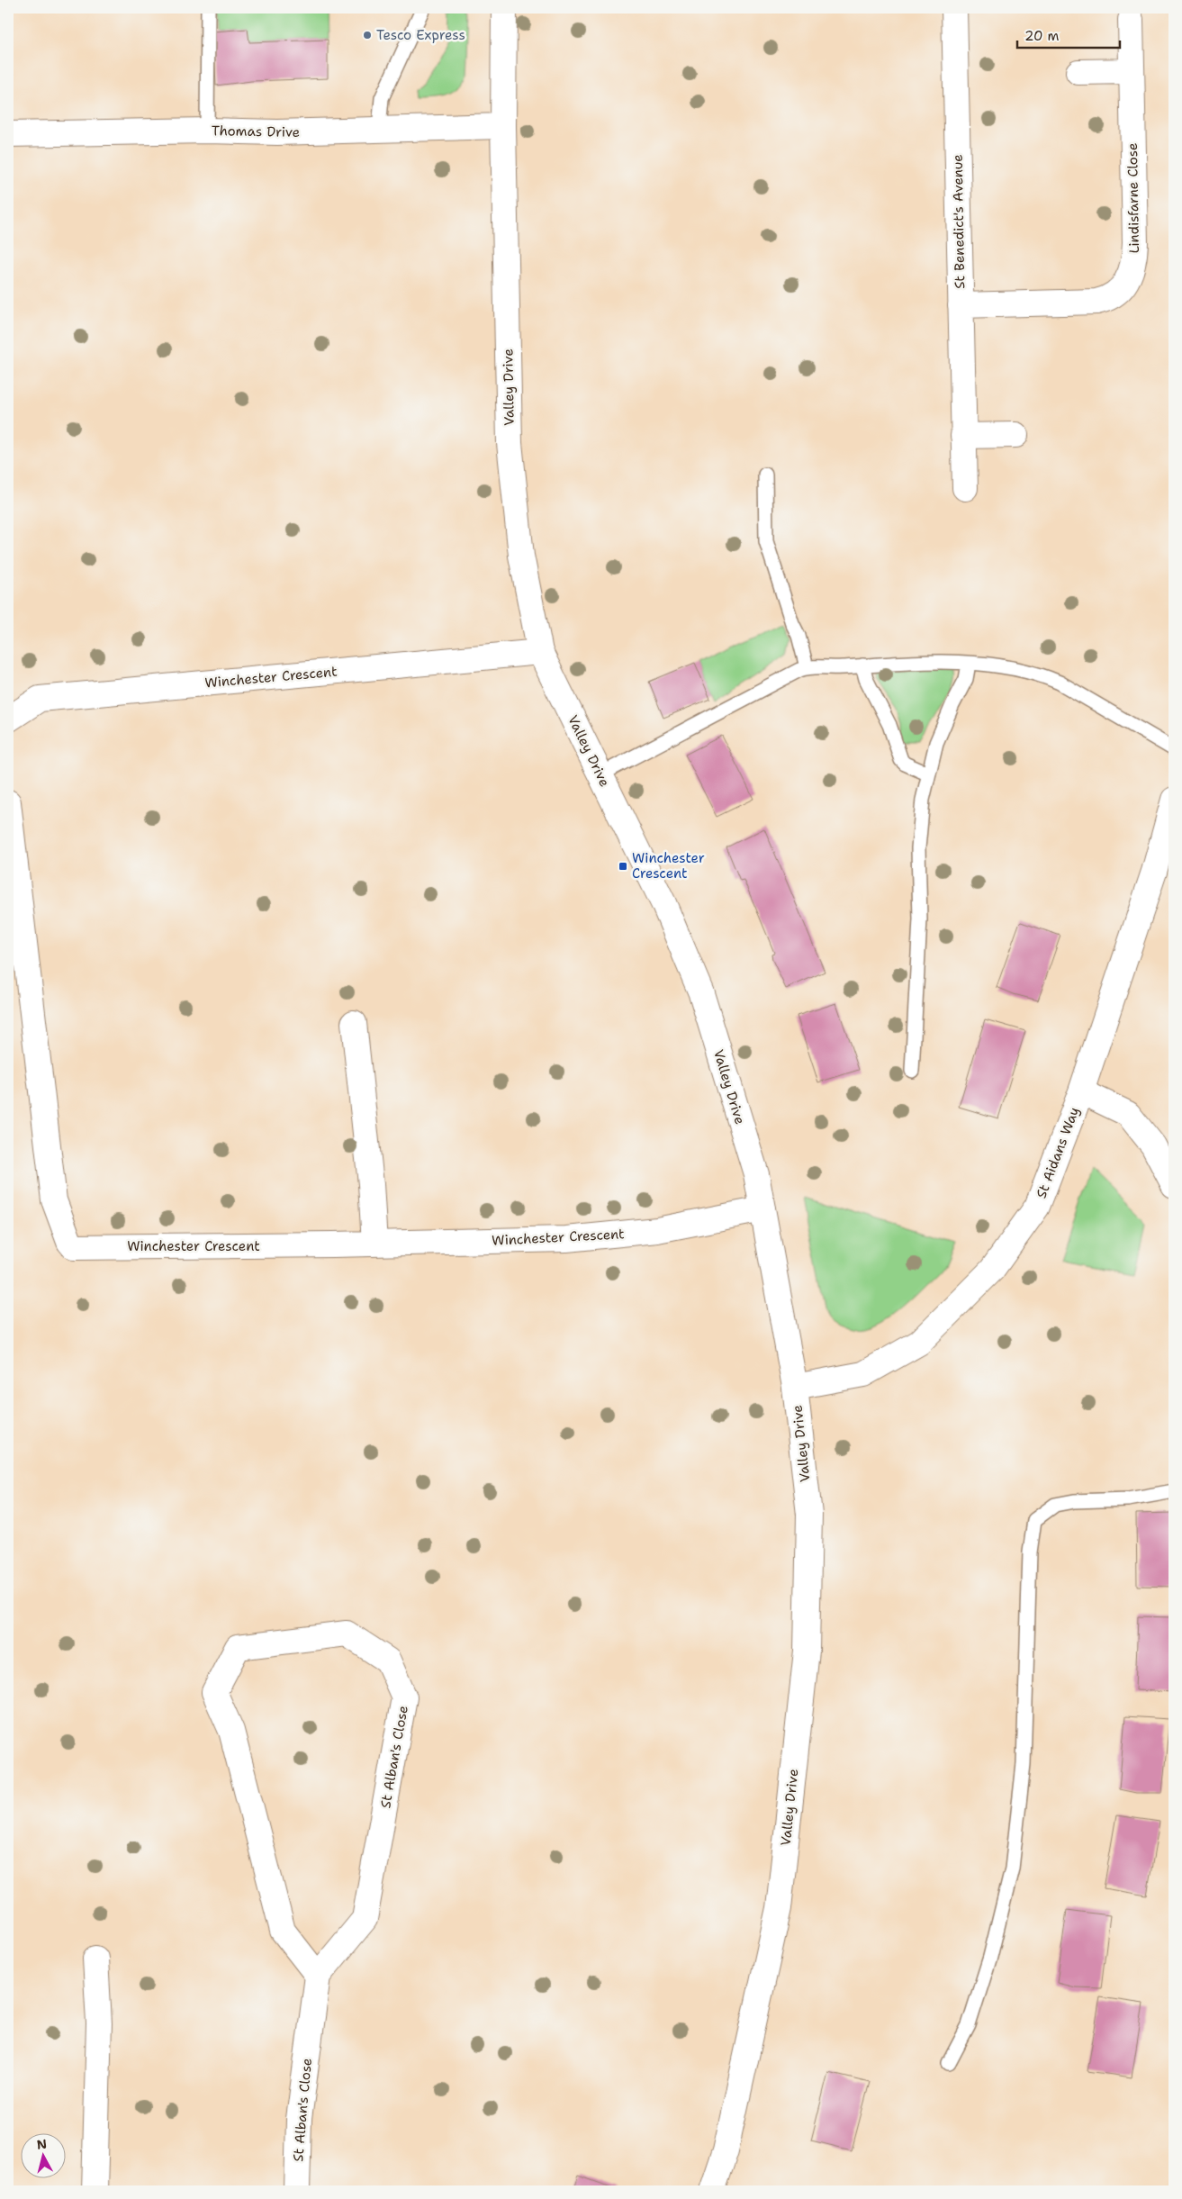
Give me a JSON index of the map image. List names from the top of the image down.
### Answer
{
  "streets": {
    "street": [
      "Thomas Drive",
      "Lindisfarne Close",
      "St Benedict's Avenue",
      "Valley Drive",
      "Winchester Crescent",
      "St Aidans Way",
      "St Alban's Close"
    ]
  },
  "crossings": [
    ["Thomas Drive", "Valley Drive"],
    ["Lindisfarne Close", "St Benedict's Avenue"],
    ["Valley Drive", "Winchester Crescent"],
    ["Valley Drive", "St Aidans Way"]
  ],
  "places": {
    "other": ["Tesco Express"],
    "transit": ["Winchester Crescent"]
  },
  "scale_bar": "20 m",
  "north": "top"
}
